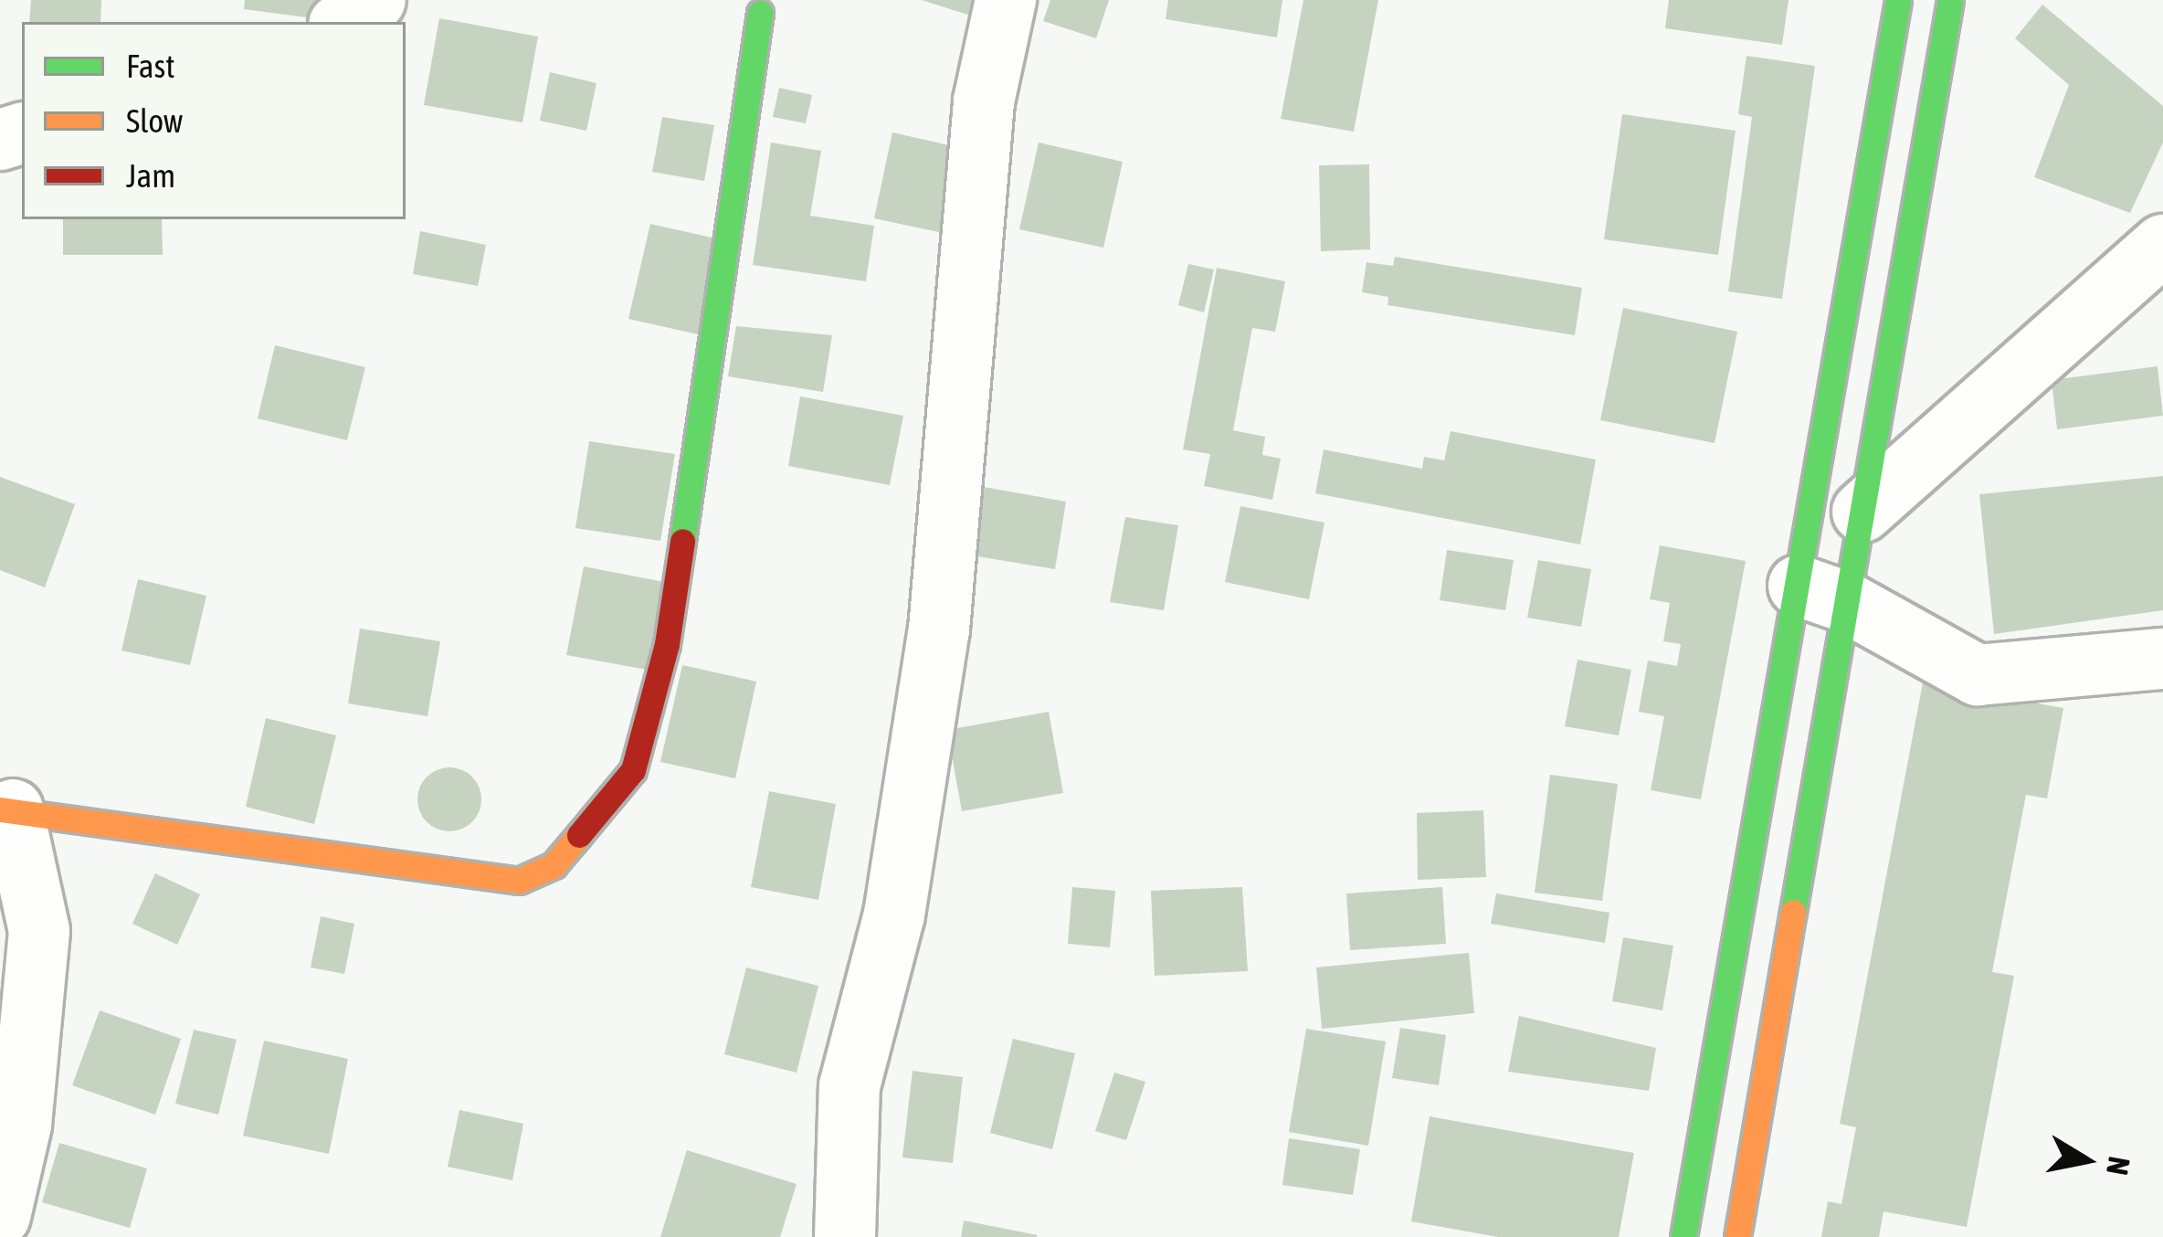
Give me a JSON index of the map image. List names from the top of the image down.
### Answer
{
  "legend": ["Fast", "Slow", "Jam"],
  "north": "right"
}
